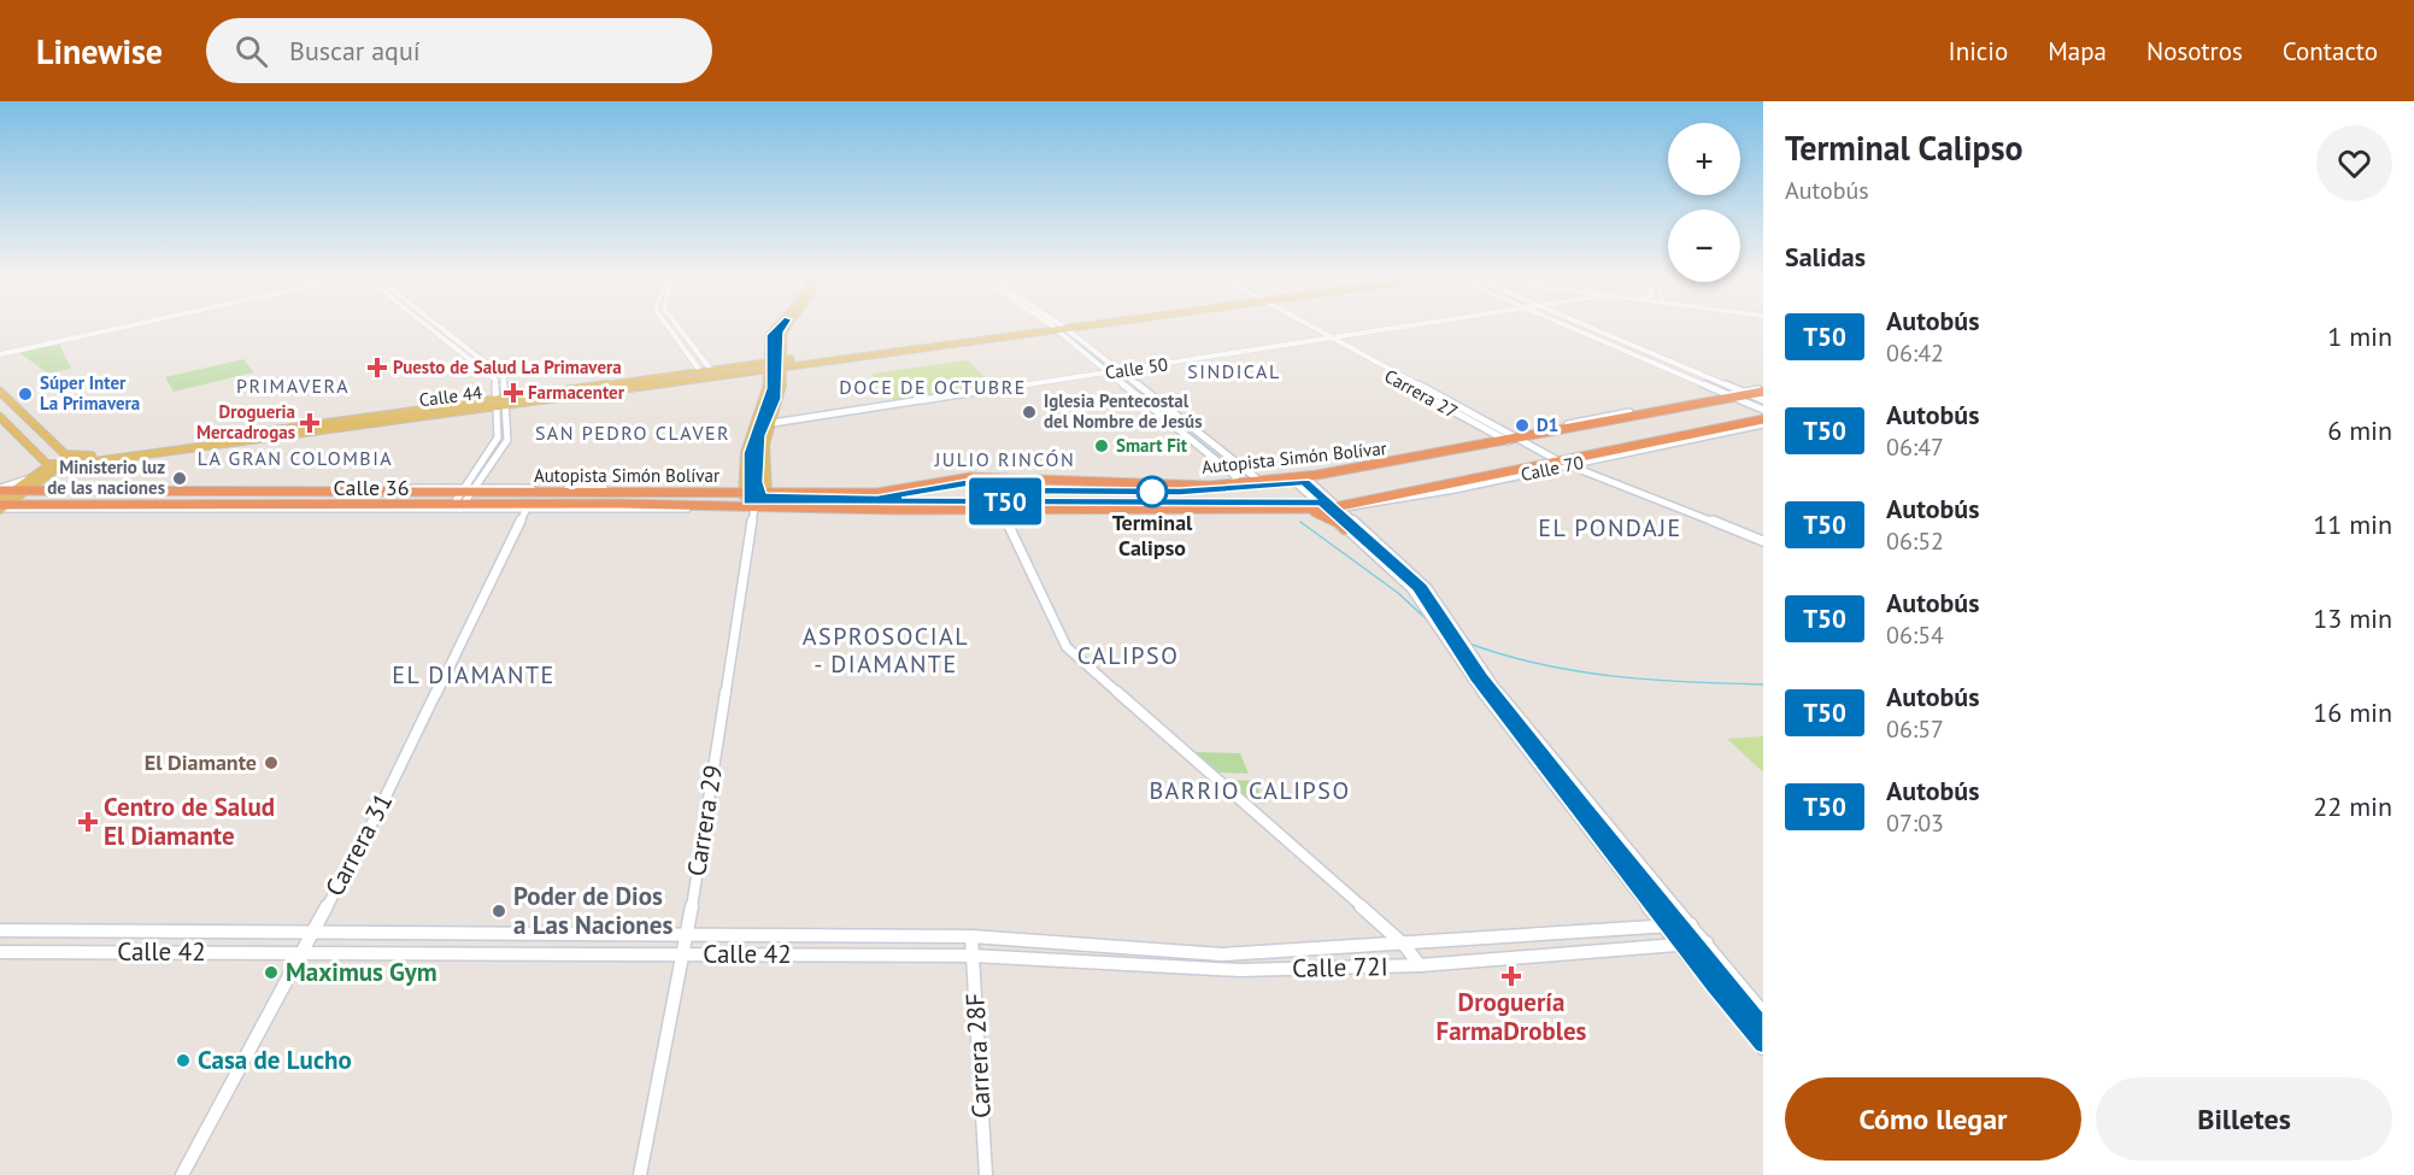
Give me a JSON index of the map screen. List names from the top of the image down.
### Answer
{
  "streets": {
    "highway": ["Autopista Simón Bolívar"],
    "main road": ["Calle 44", "Carrera 29"],
    "street": [
      "Calle 50",
      "Carrera 27",
      "Calle 70",
      "Calle 36",
      "Carrera 31",
      "Calle 42",
      "Calle 72I",
      "Carrera 28F"
    ]
  },
  "crossings": [
    ["Calle 50", "Carrera 27"],
    ["Carrera 27", "Autopista Simón Bolívar"],
    ["Carrera 27", "Calle 70"],
    ["Autopista Simón Bolívar", "Calle 70"],
    ["Autopista Simón Bolívar", "Calle 36"],
    ["Autopista Simón Bolívar", "Carrera 29"],
    ["Carrera 29", "Calle 42"],
    ["Carrera 31", "Calle 42"],
    ["Calle 42", "Calle 72I"],
    ["Calle 42", "Carrera 28F"],
    ["Calle 72I", "Carrera 28F"]
  ],
  "districts": [
    "SINDICAL",
    "PRIMAVERA",
    "DOCE DE OCTUBRE",
    "SAN PEDRO CLAVER",
    "LA GRAN COLOMBIA",
    "JULIO RINCÓN",
    "EL PONDAJE",
    "ASPROSOCIAL - DIAMANTE",
    "CALIPSO",
    "EL DIAMANTE",
    "BARRIO CALIPSO"
  ],
  "places": {
    "health": [
      "Puesto de Salud La Primavera",
      "Farmacenter",
      "Drogueria Mercadrogas",
      "Centro de Salud El Diamante",
      "Droguería FarmaDrobles"
    ],
    "other": [
      "Súper Inter La Primavera",
      "Iglesia Pentecostal del Nombre de Jesús",
      "D1",
      "Smart Fit",
      "Ministerio luz de las naciones",
      "Terminal Calipso",
      "El Diamante",
      "Poder de Dios a Las Naciones",
      "Maximus Gym",
      "Casa de Lucho"
    ]
  },
  "lines": ["bus line T50"],
  "page": {
    "header": "Linewise",
    "search": "Buscar aquí",
    "nav": [
      "Inicio",
      "Mapa",
      "Nosotros",
      "Contacto"
    ],
    "on_map": "T50",
    "heading": [
      ["Terminal Calipso", "Autobús"],
      "Salidas"
    ],
    "map_buttons": ["+", "−"],
    "list": [
      {
        "mark": "T50",
        "name": "Autobús",
        "note": "06:42",
        "value": "1 min"
      },
      {
        "mark": "T50",
        "name": "Autobús",
        "note": "06:47",
        "value": "6 min"
      },
      {
        "mark": "T50",
        "name": "Autobús",
        "note": "06:52",
        "value": "11 min"
      },
      {
        "mark": "T50",
        "name": "Autobús",
        "note": "06:54",
        "value": "13 min"
      },
      {
        "mark": "T50",
        "name": "Autobús",
        "note": "06:57",
        "value": "16 min"
      },
      {
        "mark": "T50",
        "name": "Autobús",
        "note": "07:03",
        "value": "22 min"
      }
    ],
    "buttons": ["Cómo llegar", "Billetes"]
  }
}
